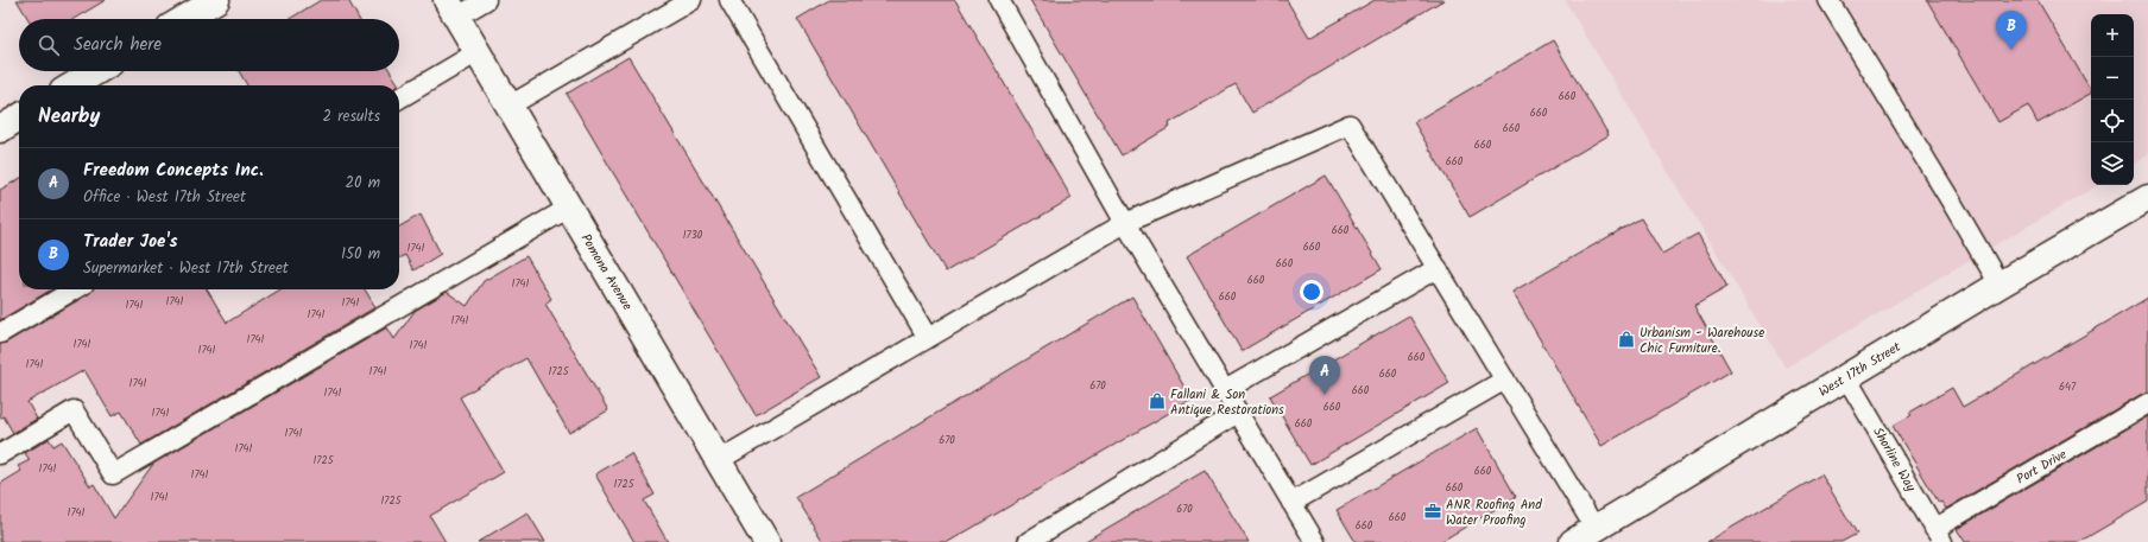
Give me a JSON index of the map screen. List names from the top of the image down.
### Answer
{
  "streets": {
    "street": ["Pomona Avenue", "West 17th Street"],
    "lane": ["Shorline Way", "Port Drive"]
  },
  "crossings": [
    ["West 17th Street", "Shorline Way"],
    ["Shorline Way", "Port Drive"]
  ],
  "places": {
    "shop": ["Urbanism - Warehouse Chic Furniture.", "Fallani & Son Antique Restorations"],
    "office": ["ANR Roofing And Water Proofing"]
  },
  "house_numbers": [
    "660",
    "660",
    "660",
    "660",
    "660",
    "660",
    "1730",
    "660",
    "1741",
    "660",
    "660",
    "1741",
    "660",
    "1741",
    "1741",
    "1741",
    "1741",
    "1741",
    "1741",
    "1741",
    "1741",
    "1741",
    "660",
    "1741",
    "1741",
    "1725",
    "660",
    "1741",
    "670",
    "647",
    "660",
    "1741",
    "660",
    "1741",
    "660",
    "1741",
    "670",
    "1741",
    "1725",
    "1741",
    "660",
    "1741",
    "1725",
    "660",
    "1741",
    "1725",
    "670",
    "1741",
    "660",
    "660"
  ],
  "page": {
    "pins": ["B", "A"],
    "map_buttons": ["+", "−"],
    "search": "Search here",
    "heading": ["Nearby", "2 results"],
    "list": [
      {
        "mark": "A",
        "name": "Freedom Concepts Inc.",
        "note": "Office · West 17th Street",
        "value": "20 m"
      },
      {
        "mark": "B",
        "name": "Trader Joe's",
        "note": "Supermarket · West 17th Street",
        "value": "150 m"
      }
    ]
  }
}
